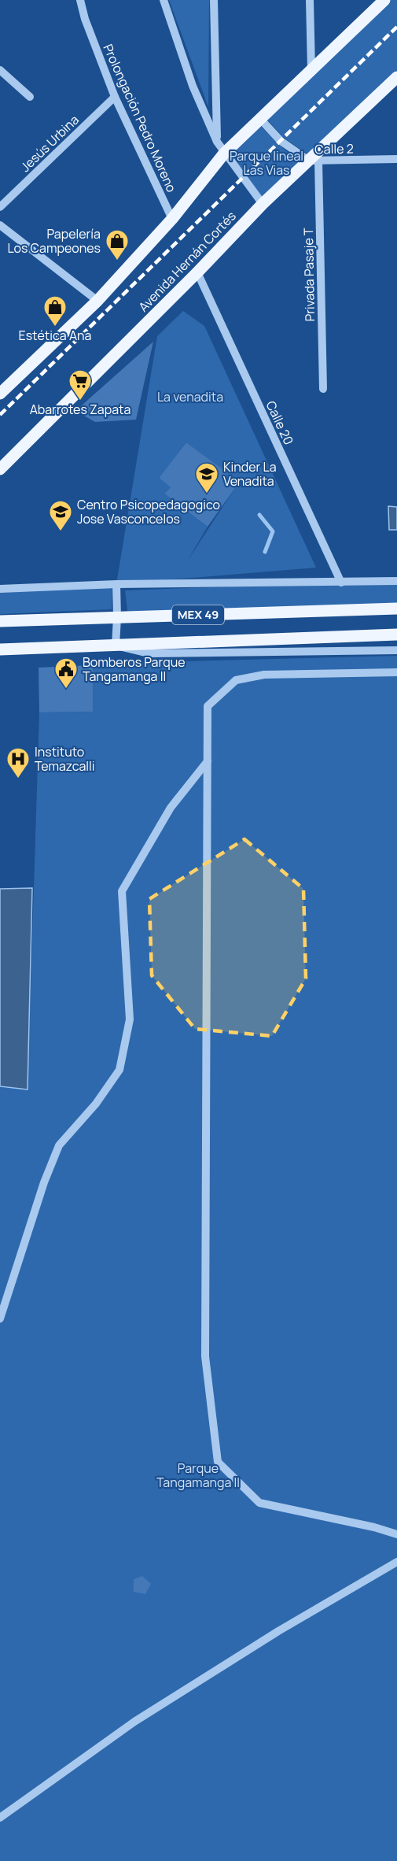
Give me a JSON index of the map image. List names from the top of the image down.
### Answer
{
  "streets": {
    "main road": ["Avenida Hernán Cortés", "MEX 49"],
    "street": [
      "Prolongación Pedro Moreno",
      "Jesús Urbina",
      "Calle 2",
      "Privada Pasaje T",
      "Calle 20"
    ]
  },
  "crossings": [
    ["Prolongación Pedro Moreno", "Jesús Urbina"],
    ["Calle 2", "Avenida Hernán Cortés"],
    ["Calle 2", "Privada Pasaje T"],
    ["Avenida Hernán Cortés", "Privada Pasaje T"],
    ["Avenida Hernán Cortés", "Calle 20"]
  ],
  "parks": ["Parque lineal Las Vias", "La venadita", "Parque Tangamanga II"],
  "places": {
    "shop": ["Papelería Los Campeones", "Estética Ana"],
    "supermarket": ["Abarrotes Zapata"],
    "school or university": ["Kinder La Venadita", "Centro Psicopedagogico Jose Vasconcelos"],
    "public building": ["Bomberos Parque Tangamanga II"],
    "hospital": ["Instituto Temazcalli"]
  }
}
